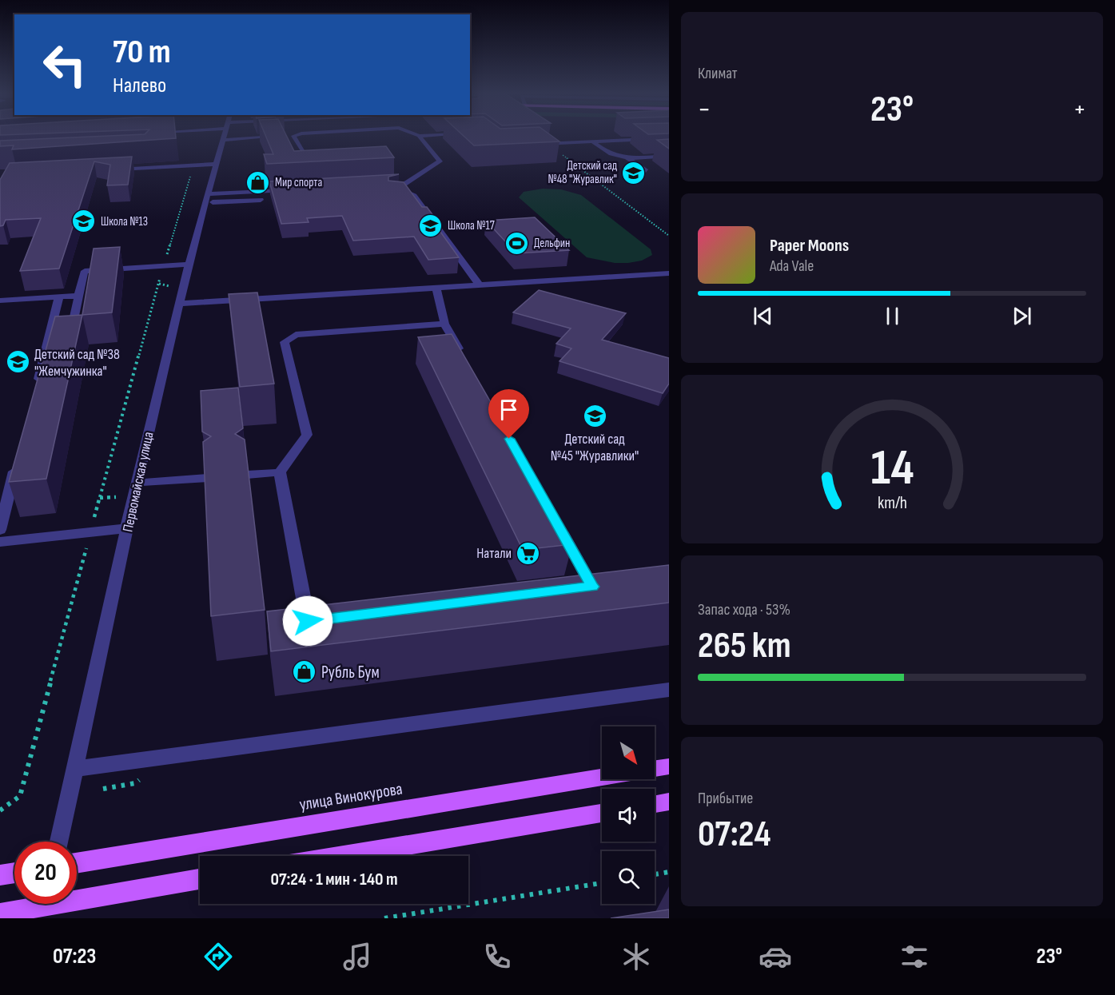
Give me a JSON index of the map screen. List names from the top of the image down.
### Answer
{
  "streets": {
    "main road": ["улица Винокурова"],
    "street": ["Первомайская улица"]
  },
  "places": {
    "school or university": [
      "Детский сад №48 \"Журавлик\"",
      "Школа №13",
      "Школа №17",
      "Детский сад №38 \"Жемчужинка\"",
      "Детский сад №45 \"Журавлики\""
    ],
    "shop": ["Мир спорта", "Рубль Бум"],
    "sports": ["Дельфин"],
    "supermarket": ["Натали"]
  },
  "north": "bottom right",
  "page": {
    "tile": [
      "Климат",
      ["Запас хода · 53%", "265 km"],
      ["Прибытие", "07:24"]
    ],
    "turn": ["70 m", "Налево"],
    "heat": ["−", "23°", "+"],
    "song": ["Paper Moons", "Ada Vale"],
    "limit": "20",
    "trip": "07:24 · 1 мин · 140 m",
    "tabs": ["07:23", "23°"],
    "gauge": ["14", "km/h"]
  }
}
